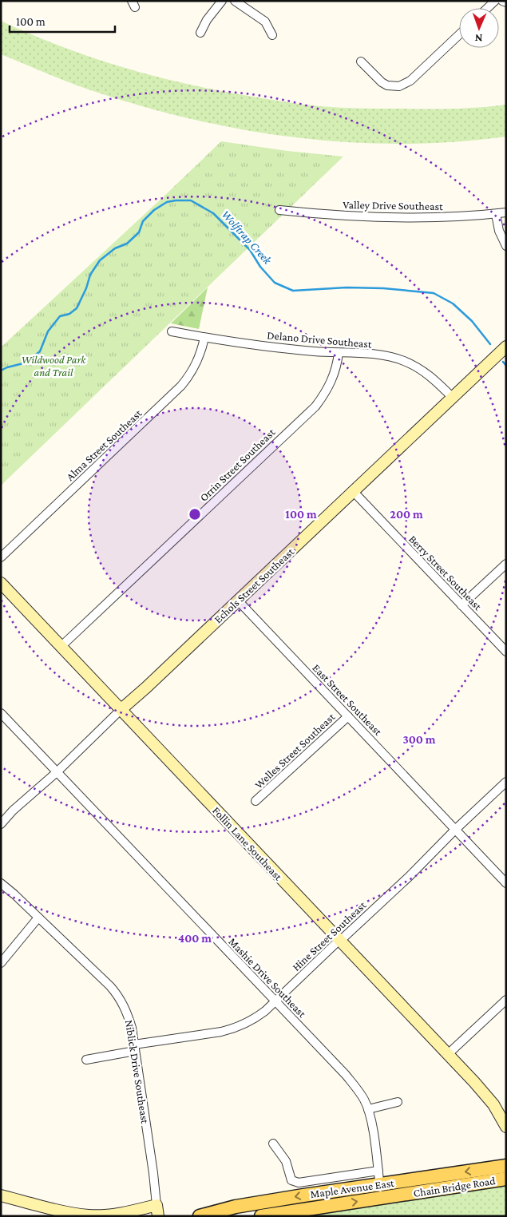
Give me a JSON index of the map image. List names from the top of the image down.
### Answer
{
  "streets": {
    "main road": ["Chain Bridge Road", "Maple Avenue East"],
    "street": [
      "Valley Drive Southeast",
      "Delano Drive Southeast",
      "Alma Street Southeast",
      "Orrin Street Southeast",
      "Berry Street Southeast",
      "Echols Street Southeast",
      "East Street Southeast",
      "Welles Street Southeast",
      "Follin Lane Southeast",
      "Hine Street Southeast",
      "Mashie Drive Southeast",
      "Niblick Drive Southeast"
    ]
  },
  "crossings": [
    ["Delano Drive Southeast", "Alma Street Southeast"],
    ["Delano Drive Southeast", "Orrin Street Southeast"],
    ["Delano Drive Southeast", "Echols Street Southeast"],
    ["Orrin Street Southeast", "Follin Lane Southeast"],
    ["Berry Street Southeast", "Echols Street Southeast"],
    ["Echols Street Southeast", "East Street Southeast"],
    ["Echols Street Southeast", "Follin Lane Southeast"],
    ["Echols Street Southeast", "Mashie Drive Southeast"],
    ["East Street Southeast", "Welles Street Southeast"],
    ["East Street Southeast", "Hine Street Southeast"],
    ["Follin Lane Southeast", "Hine Street Southeast"],
    ["Hine Street Southeast", "Mashie Drive Southeast"],
    ["Hine Street Southeast", "Niblick Drive Southeast"],
    ["Mashie Drive Southeast", "Chain Bridge Road"],
    ["Mashie Drive Southeast", "Maple Avenue East"]
  ],
  "one_way": ["Chain Bridge Road", "Maple Avenue East"],
  "water": ["Wolftrap Creek"],
  "parks": ["Wildwood Park and Trail"],
  "scale_bar": "100 m",
  "north": "bottom",
  "rings": [
    "100 m",
    "200 m",
    "300 m",
    "400 m"
  ]
}
